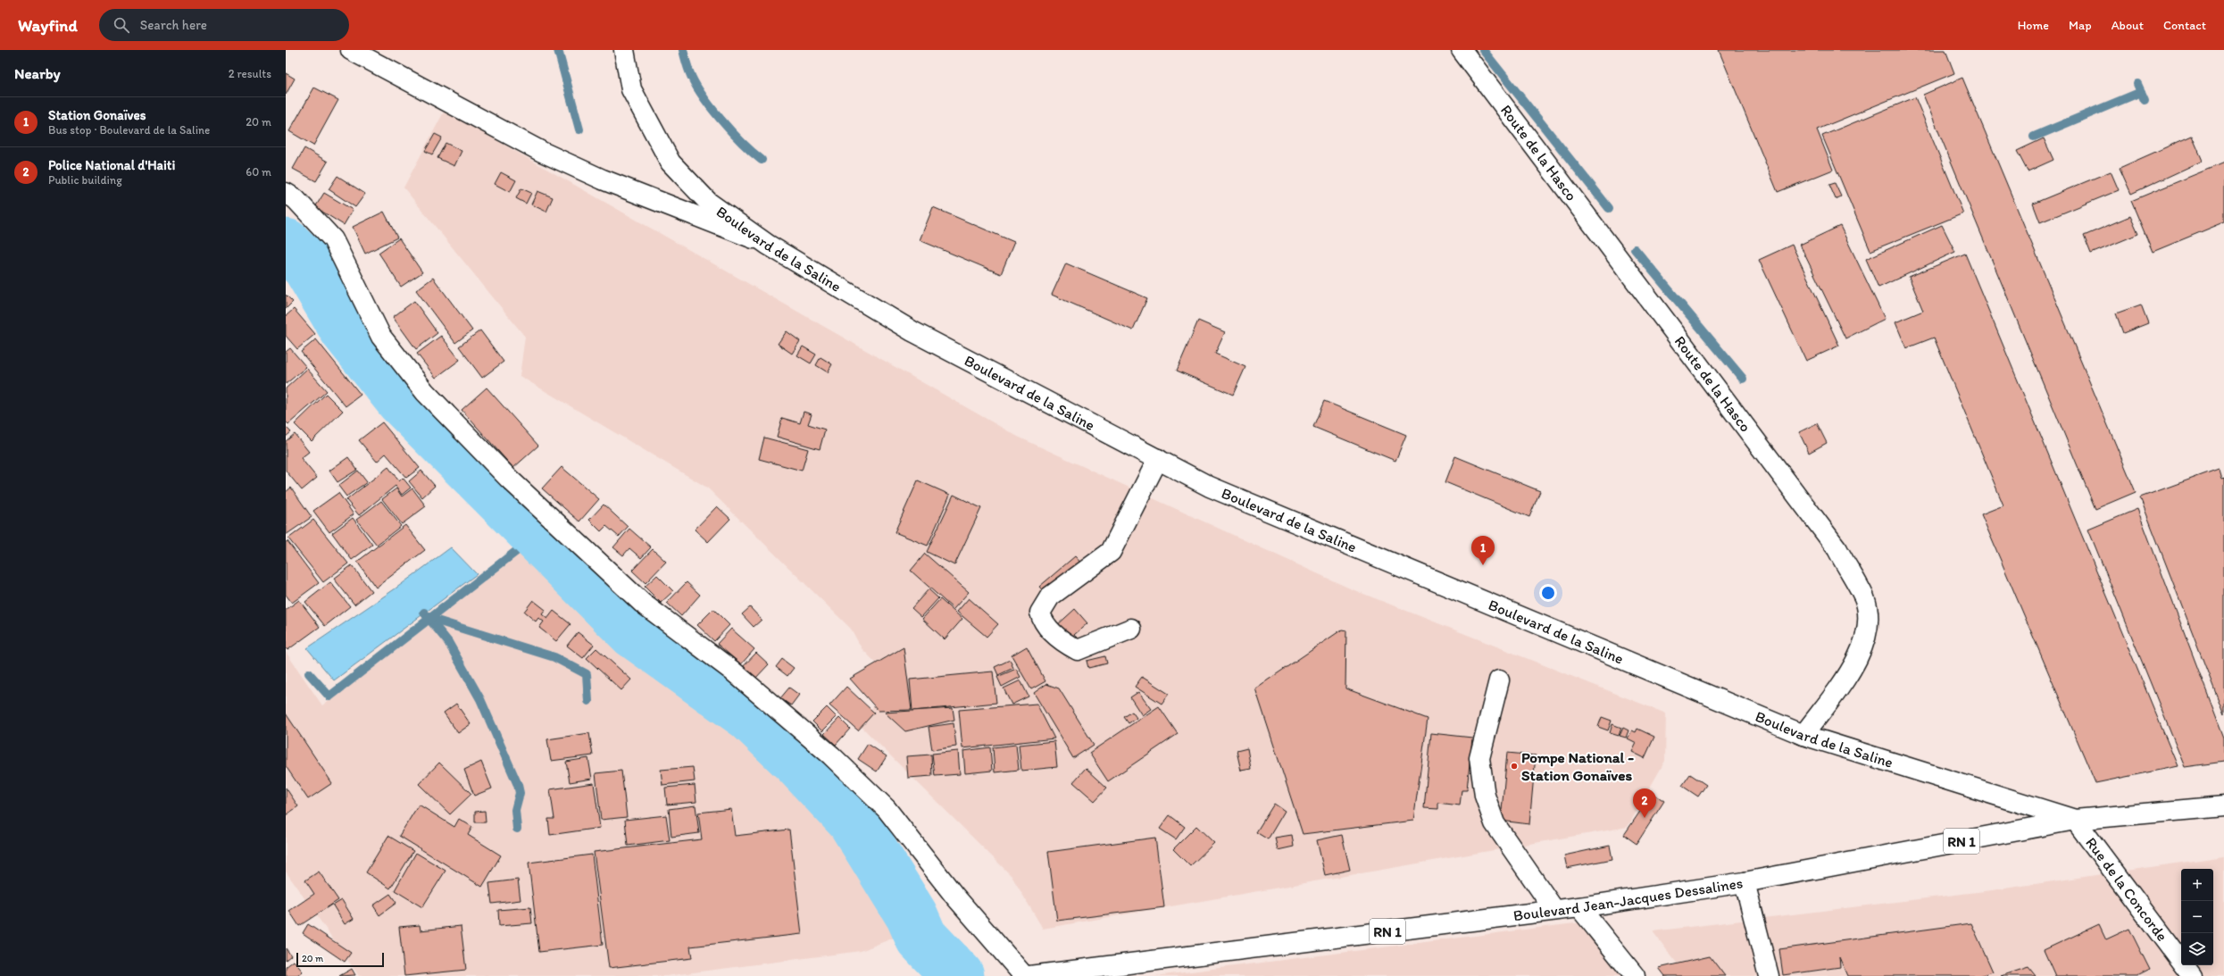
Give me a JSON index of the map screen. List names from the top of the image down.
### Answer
{
  "streets": {
    "main road": [
      "Route de la Hasco",
      "Boulevard de la Saline",
      "RN 1",
      "Rue de la Concorde",
      "Boulevard Jean-Jacques Dessalines"
    ]
  },
  "crossings": [
    ["Route de la Hasco", "Boulevard de la Saline"],
    ["Boulevard de la Saline", "Rue de la Concorde"],
    ["Boulevard de la Saline", "Boulevard Jean-Jacques Dessalines"],
    ["Rue de la Concorde", "Boulevard Jean-Jacques Dessalines"]
  ],
  "places": ["Pompe National - Station Gonaïves"],
  "scale_bar": "20 m",
  "page": {
    "header": "Wayfind",
    "search": "Search here",
    "nav": [
      "Home",
      "Map",
      "About",
      "Contact"
    ],
    "heading": ["Nearby", "2 results"],
    "list": [
      {
        "mark": "1",
        "name": "Station Gonaïves",
        "note": "Bus stop · Boulevard de la Saline",
        "value": "20 m"
      },
      {
        "mark": "2",
        "name": "Police National d'Haiti",
        "note": "Public building",
        "value": "60 m"
      }
    ],
    "pins": ["1", "2"],
    "map_buttons": ["+", "−"],
    "scale": "20 m"
  }
}
